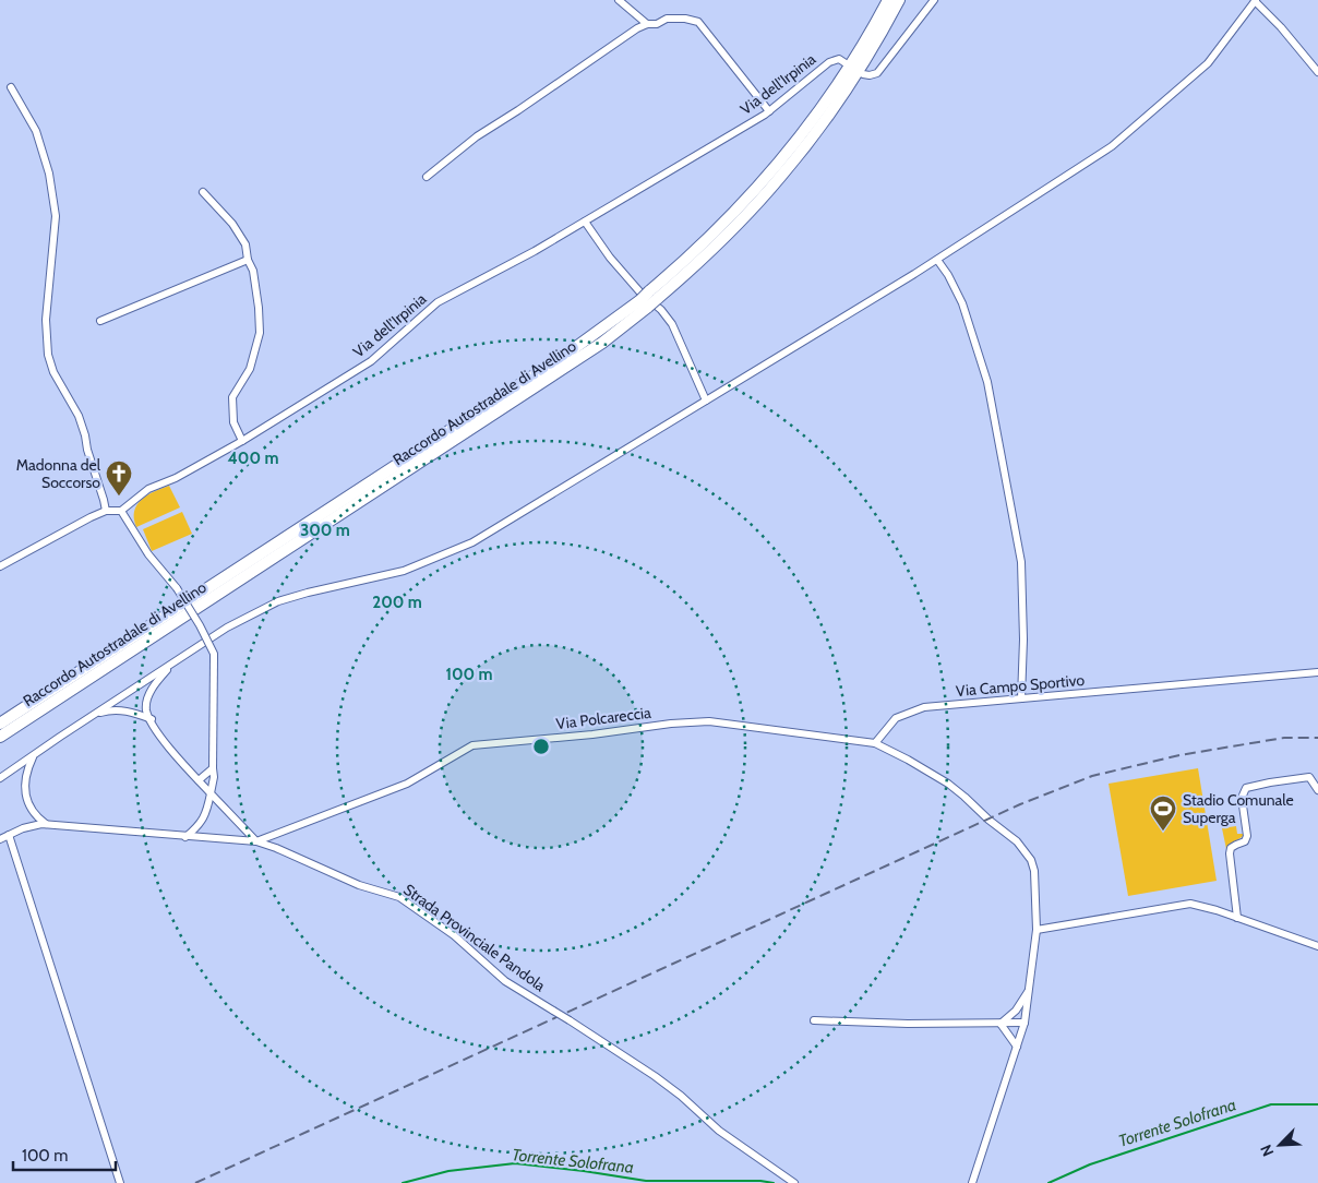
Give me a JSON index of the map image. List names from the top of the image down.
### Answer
{
  "streets": {
    "highway": ["Raccordo Autostradale di Avellino"],
    "street": [
      "Via dell'Irpinia",
      "Via Campo Sportivo",
      "Via Polcareccia",
      "Strada Provinciale Pandola"
    ]
  },
  "crossings": [
    ["Via Campo Sportivo", "Via Polcareccia"],
    ["Via Polcareccia", "Strada Provinciale Pandola"]
  ],
  "water": ["Torrente Solofrana"],
  "places": {
    "church": ["Madonna del Soccorso"],
    "sports": ["Stadio Comunale Superga"]
  },
  "scale_bar": "100 m",
  "north": "bottom left",
  "rings": [
    "400 m",
    "300 m",
    "200 m",
    "100 m"
  ]
}
